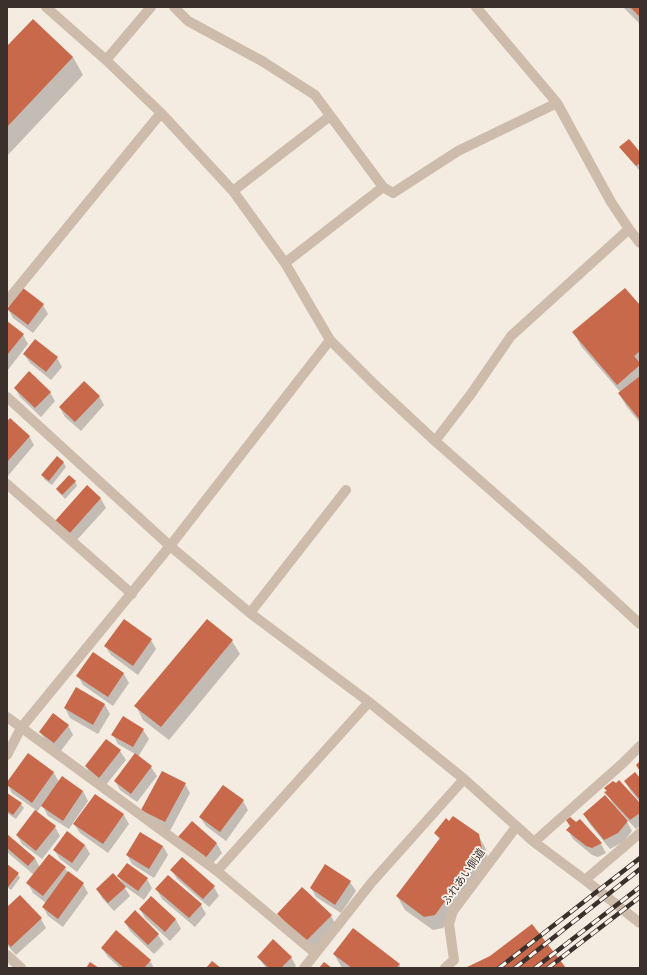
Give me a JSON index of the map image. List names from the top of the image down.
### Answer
{
  "streets": {
    "street": ["ふれあい側道"]
  }
}
